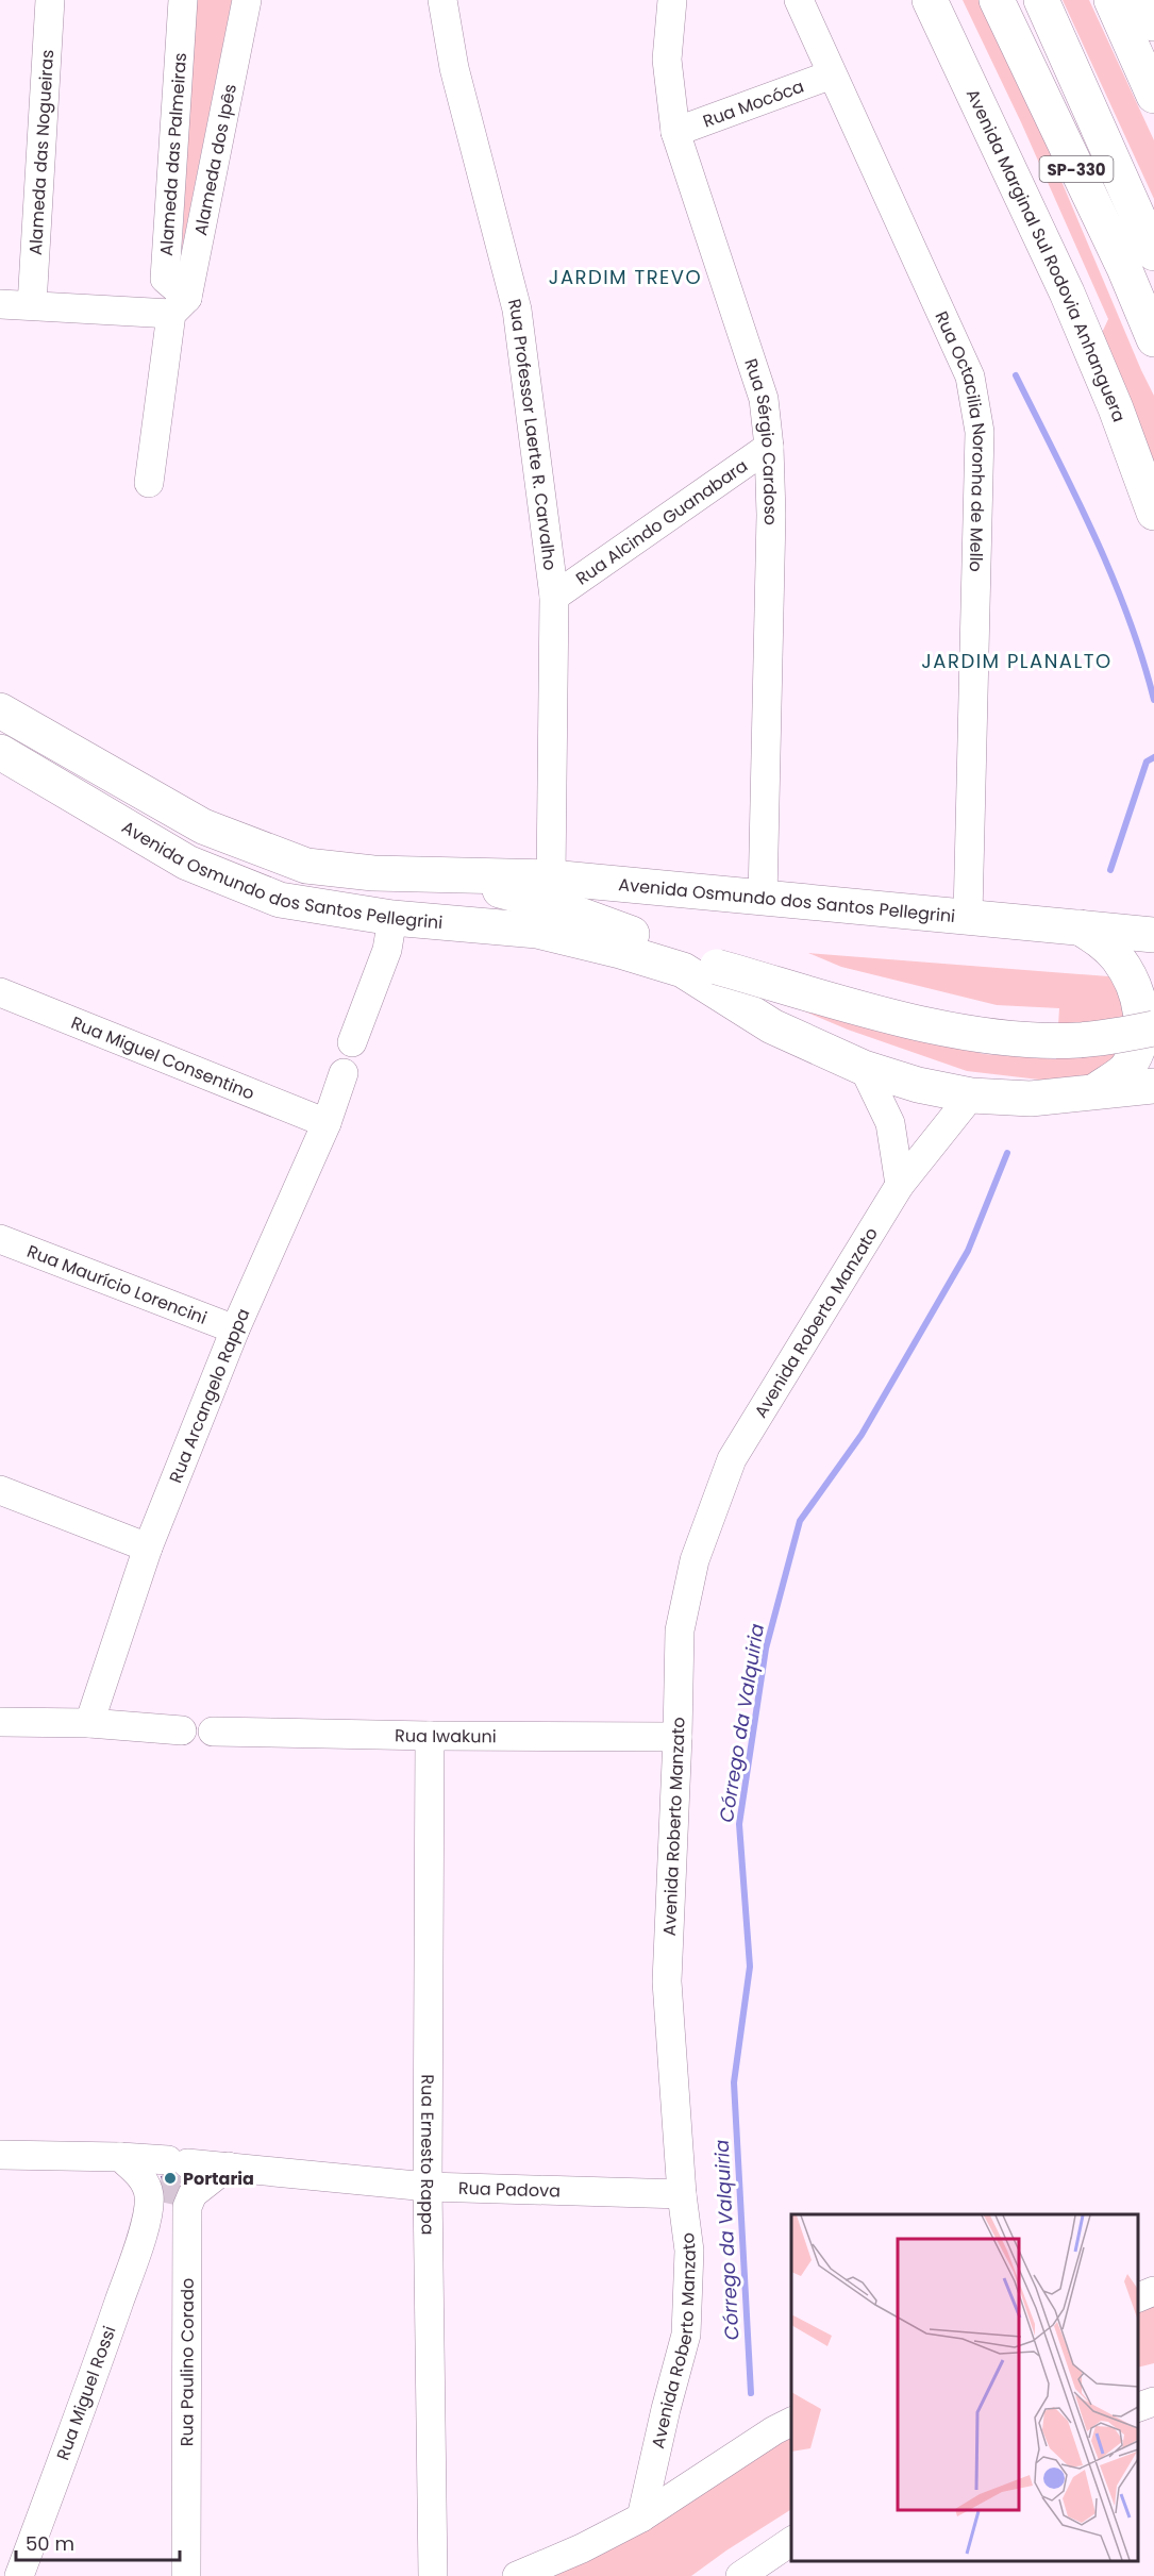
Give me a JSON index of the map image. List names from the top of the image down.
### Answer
{
  "streets": {
    "main road": ["SP-330", "Avenida Marginal Sul Rodovia Anhanguera", "Avenida Osmundo dos Santos Pellegrini"],
    "street": [
      "Rua Mocóca",
      "Alameda das Nogueiras",
      "Alameda das Palmeiras",
      "Alameda dos Ipês",
      "Rua Professor Laerte R. Carvalho",
      "Rua Sérgio Cardoso",
      "Rua Octacilia Noronha de Mello",
      "Rua Alcindo Guanabara",
      "Rua Miguel Consentino",
      "Rua Maurício Lorencini",
      "Avenida Roberto Manzato",
      "Rua Arcangelo Rappa",
      "Rua Iwakuni",
      "Rua Ernesto Rappa",
      "Rua Padova",
      "Rua Paulino Corado",
      "Rua Miguel Rossi"
    ]
  },
  "crossings": [
    ["Rua Mocóca", "Rua Sérgio Cardoso"],
    ["Rua Mocóca", "Rua Octacilia Noronha de Mello"],
    ["Alameda das Palmeiras", "Alameda dos Ipês"],
    ["Rua Professor Laerte R. Carvalho", "Rua Alcindo Guanabara"],
    ["Rua Professor Laerte R. Carvalho", "Avenida Osmundo dos Santos Pellegrini"],
    ["Rua Sérgio Cardoso", "Rua Alcindo Guanabara"],
    ["Rua Sérgio Cardoso", "Avenida Osmundo dos Santos Pellegrini"],
    ["Rua Octacilia Noronha de Mello", "Avenida Osmundo dos Santos Pellegrini"],
    ["Avenida Osmundo dos Santos Pellegrini", "Avenida Roberto Manzato"],
    ["Rua Miguel Consentino", "Rua Arcangelo Rappa"],
    ["Rua Maurício Lorencini", "Rua Arcangelo Rappa"],
    ["Avenida Roberto Manzato", "Rua Iwakuni"],
    ["Avenida Roberto Manzato", "Rua Padova"],
    ["Rua Iwakuni", "Rua Ernesto Rappa"],
    ["Rua Ernesto Rappa", "Rua Padova"],
    ["Rua Padova", "Rua Paulino Corado"],
    ["Rua Padova", "Rua Miguel Rossi"],
    ["Rua Paulino Corado", "Rua Miguel Rossi"]
  ],
  "districts": ["JARDIM TREVO", "JARDIM PLANALTO"],
  "water": ["Córrego da Valquiria"],
  "places": ["Portaria"],
  "scale_bar": "50 m"
}
